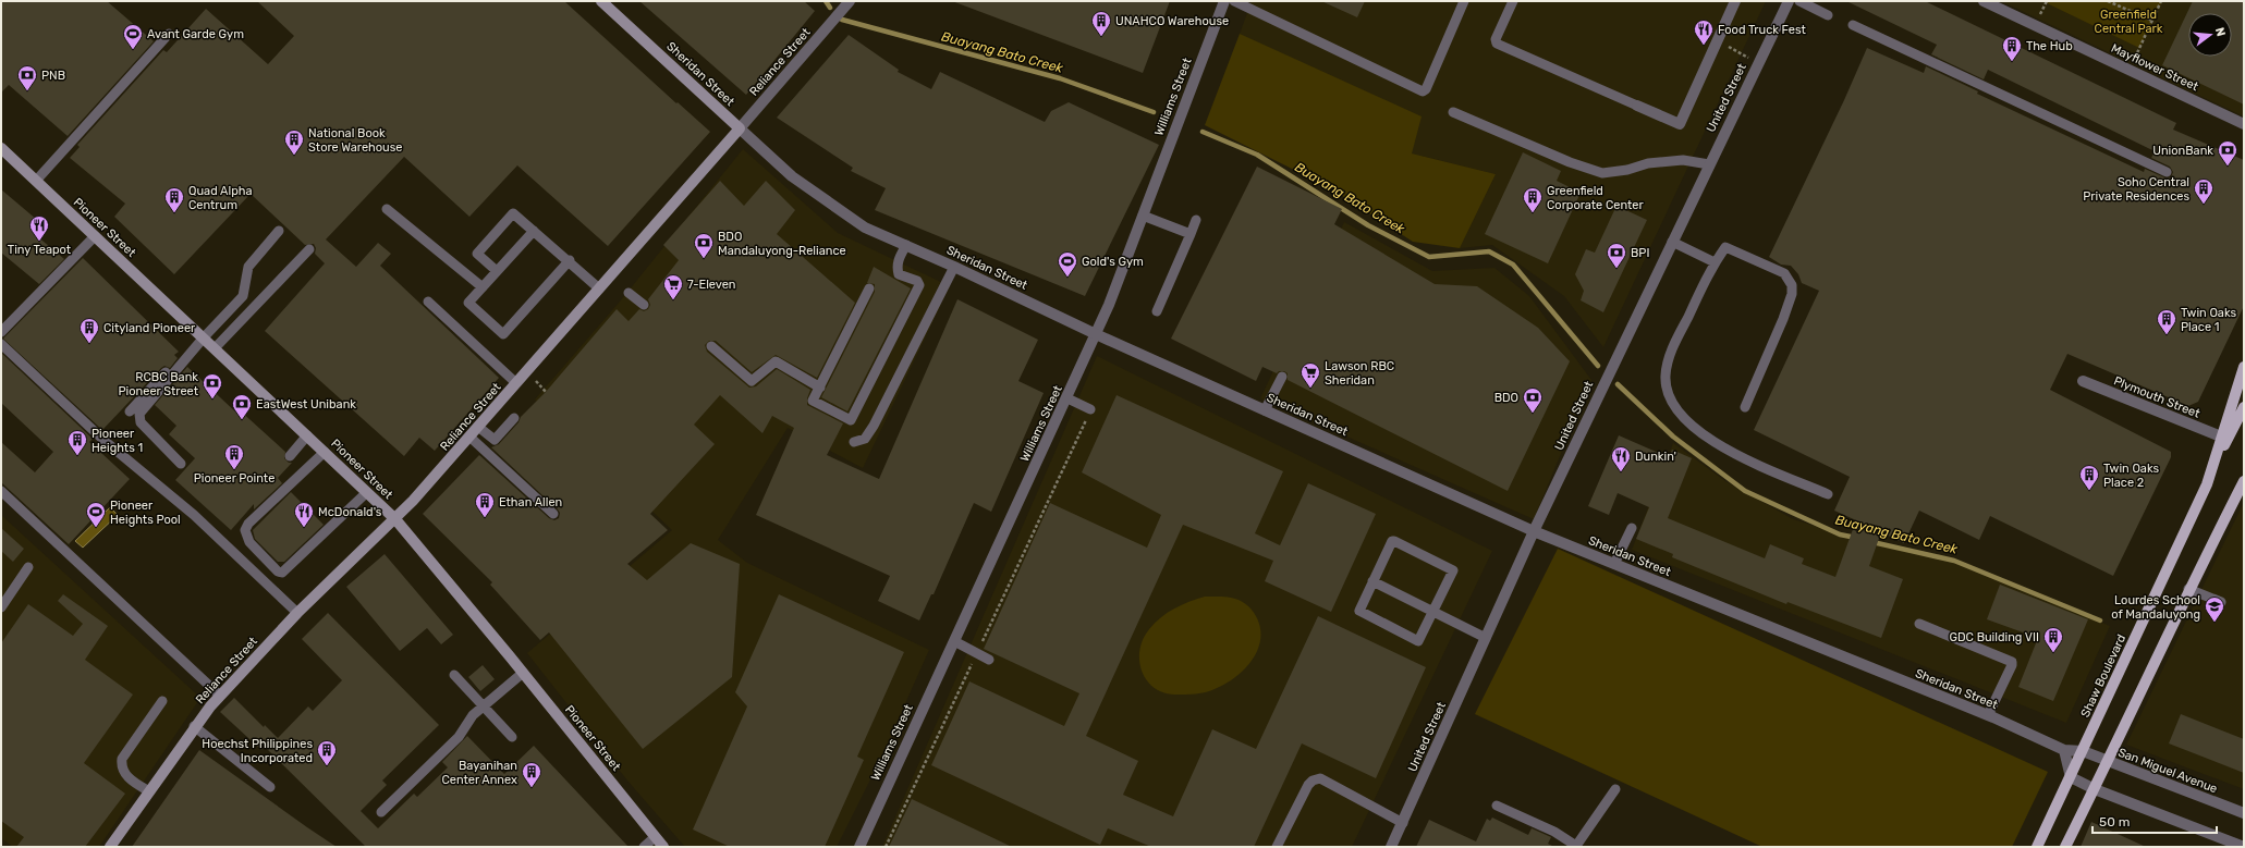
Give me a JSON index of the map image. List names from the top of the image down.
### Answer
{
  "streets": {
    "main road": [
      "Reliance Street",
      "Sheridan Street",
      "Pioneer Street",
      "Shaw Boulevard"
    ],
    "street": [
      "Mayflower Street",
      "Williams Street",
      "United Street",
      "Plymouth Street",
      "San Miguel Avenue"
    ]
  },
  "crossings": [
    ["Reliance Street", "Sheridan Street"],
    ["Reliance Street", "Pioneer Street"],
    ["Sheridan Street", "Williams Street"],
    ["Sheridan Street", "United Street"],
    ["Sheridan Street", "Shaw Boulevard"],
    ["Sheridan Street", "San Miguel Avenue"],
    ["Plymouth Street", "Shaw Boulevard"],
    ["Shaw Boulevard", "San Miguel Avenue"]
  ],
  "water": ["Buayang Bato Creek"],
  "parks": ["Greenfield Central Park"],
  "places": {
    "building": [
      "UNAHCO Warehouse",
      "The Hub",
      "National Book Store Warehouse",
      "Soho Central Private Residences",
      "Quad Alpha Centrum",
      "Greenfield Corporate Center",
      "Twin Oaks Place 1",
      "Cityland Pioneer",
      "Pioneer Heights 1",
      "Pioneer Pointe",
      "Twin Oaks Place 2",
      "Ethan Allen",
      "GDC Building VII",
      "Hoechst Philippines Incorporated",
      "Bayanihan Center Annex"
    ],
    "restaurant": [
      "Food Truck Fest",
      "Tiny Teapot",
      "Dunkin'",
      "McDonald's"
    ],
    "sports": ["Avant Garde Gym", "Gold's Gym", "Pioneer Heights Pool"],
    "bank": [
      "PNB",
      "UnionBank",
      "BDO Mandaluyong-Reliance",
      "BPI",
      "RCBC Bank Pioneer Street",
      "BDO",
      "EastWest Unibank"
    ],
    "supermarket": ["7-Eleven", "Lawson RBC Sheridan"],
    "school or university": ["Lourdes School of Mandaluyong"]
  },
  "scale_bar": "50 m",
  "north": "right"
}
